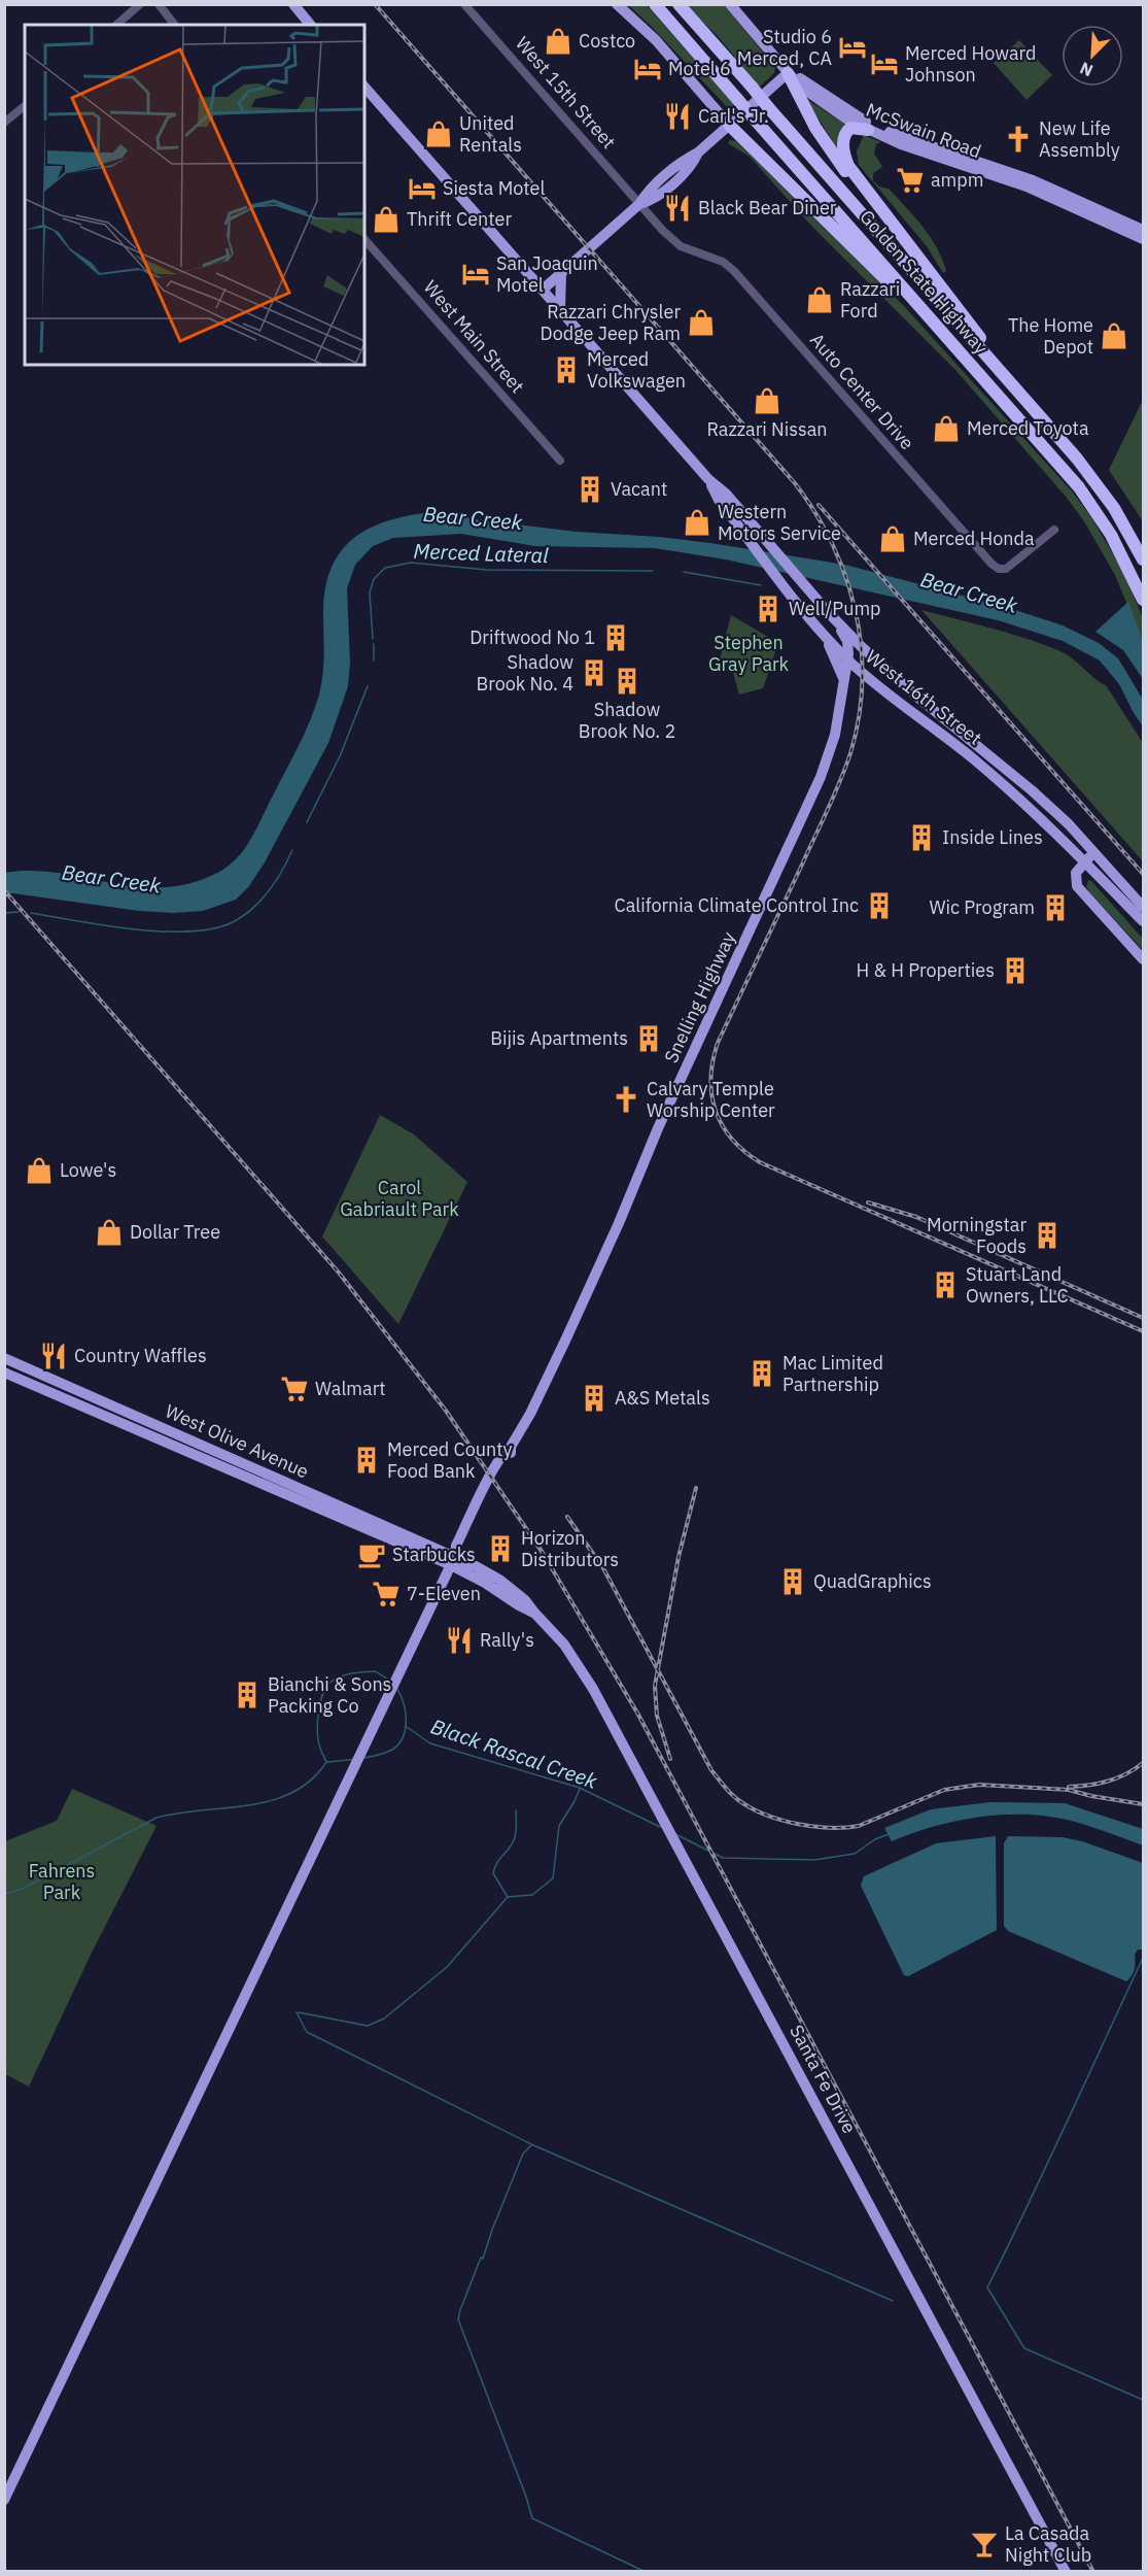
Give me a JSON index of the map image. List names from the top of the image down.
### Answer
{
  "streets": {
    "highway": ["Golden State Highway"],
    "main road": [
      "McSwain Road",
      "West 16th Street",
      "Snelling Highway",
      "West Olive Avenue",
      "Santa Fe Drive"
    ],
    "street": ["West 15th Street", "West Main Street", "Auto Center Drive"]
  },
  "crossings": [
    ["West 15th Street", "Auto Center Drive"],
    ["West 16th Street", "Snelling Highway"],
    ["Snelling Highway", "West Olive Avenue"],
    ["Snelling Highway", "Santa Fe Drive"],
    ["West Olive Avenue", "Santa Fe Drive"]
  ],
  "water": ["Bear Creek", "Merced Lateral", "Black Rascal Creek"],
  "parks": ["Stephen Gray Park", "Carol Gabriault Park", "Fahrens Park"],
  "places": {
    "shop": [
      "Costco",
      "United Rentals",
      "Thrift Center",
      "Razzari Ford",
      "Razzari Chrysler Dodge Jeep Ram",
      "The Home Depot",
      "Razzari Nissan",
      "Merced Toyota",
      "Western Motors Service",
      "Merced Honda",
      "Lowe's",
      "Dollar Tree"
    ],
    "hotel": [
      "Studio 6 Merced, CA",
      "Merced Howard Johnson",
      "Motel 6",
      "Siesta Motel",
      "San Joaquin Motel"
    ],
    "restaurant": [
      "Carl's Jr.",
      "Black Bear Diner",
      "Country Waffles",
      "Rally's"
    ],
    "church": ["New Life Assembly", "Calvary Temple Worship Center"],
    "supermarket": ["ampm", "Walmart", "7-Eleven"],
    "building": [
      "Merced Volkswagen",
      "Vacant",
      "Well/Pump",
      "Driftwood No 1",
      "Shadow Brook No. 4",
      "Shadow Brook No. 2",
      "Inside Lines",
      "California Climate Control Inc",
      "Wic Program",
      "H & H Properties",
      "Bijis Apartments",
      "Morningstar Foods",
      "Stuart Land Owners, LLC",
      "Mac Limited Partnership",
      "A&S Metals",
      "Merced County Food Bank",
      "Horizon Distributors",
      "QuadGraphics",
      "Bianchi & Sons Packing Co"
    ],
    "cafe": ["Starbucks"],
    "bar": ["La Casada Night Club"]
  },
  "north": "bottom left"
}
